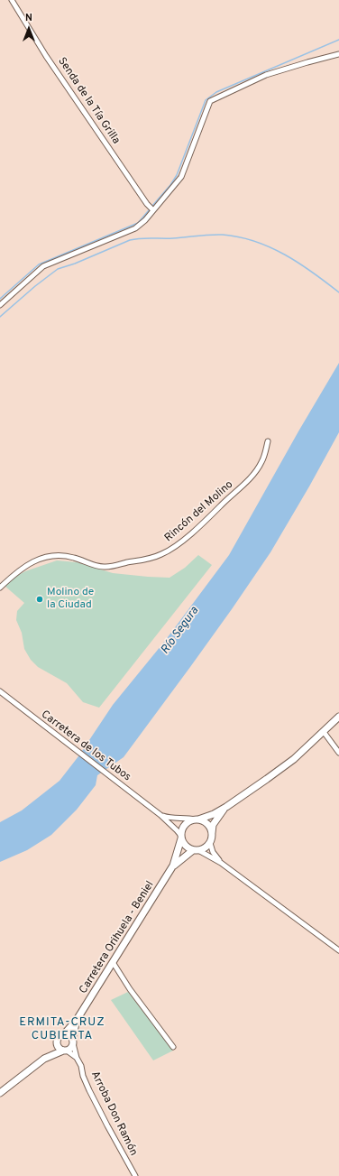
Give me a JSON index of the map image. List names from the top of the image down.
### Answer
{
  "streets": {
    "main road": ["Carretera Orihuela - Beniel"],
    "street": [
      "Senda de la Tía Grilla",
      "Rincón del Molino",
      "Carretera de los Tubos",
      "Arroba Don Ramón"
    ]
  },
  "crossings": [
    ["Carretera de los Tubos", "Carretera Orihuela - Beniel"],
    ["Carretera Orihuela - Beniel", "Arroba Don Ramón"]
  ],
  "districts": ["ERMITA-CRUZ CUBIERTA"],
  "water": ["Río Segura"],
  "places": ["Molino de la Ciudad"],
  "north": "top"
}
